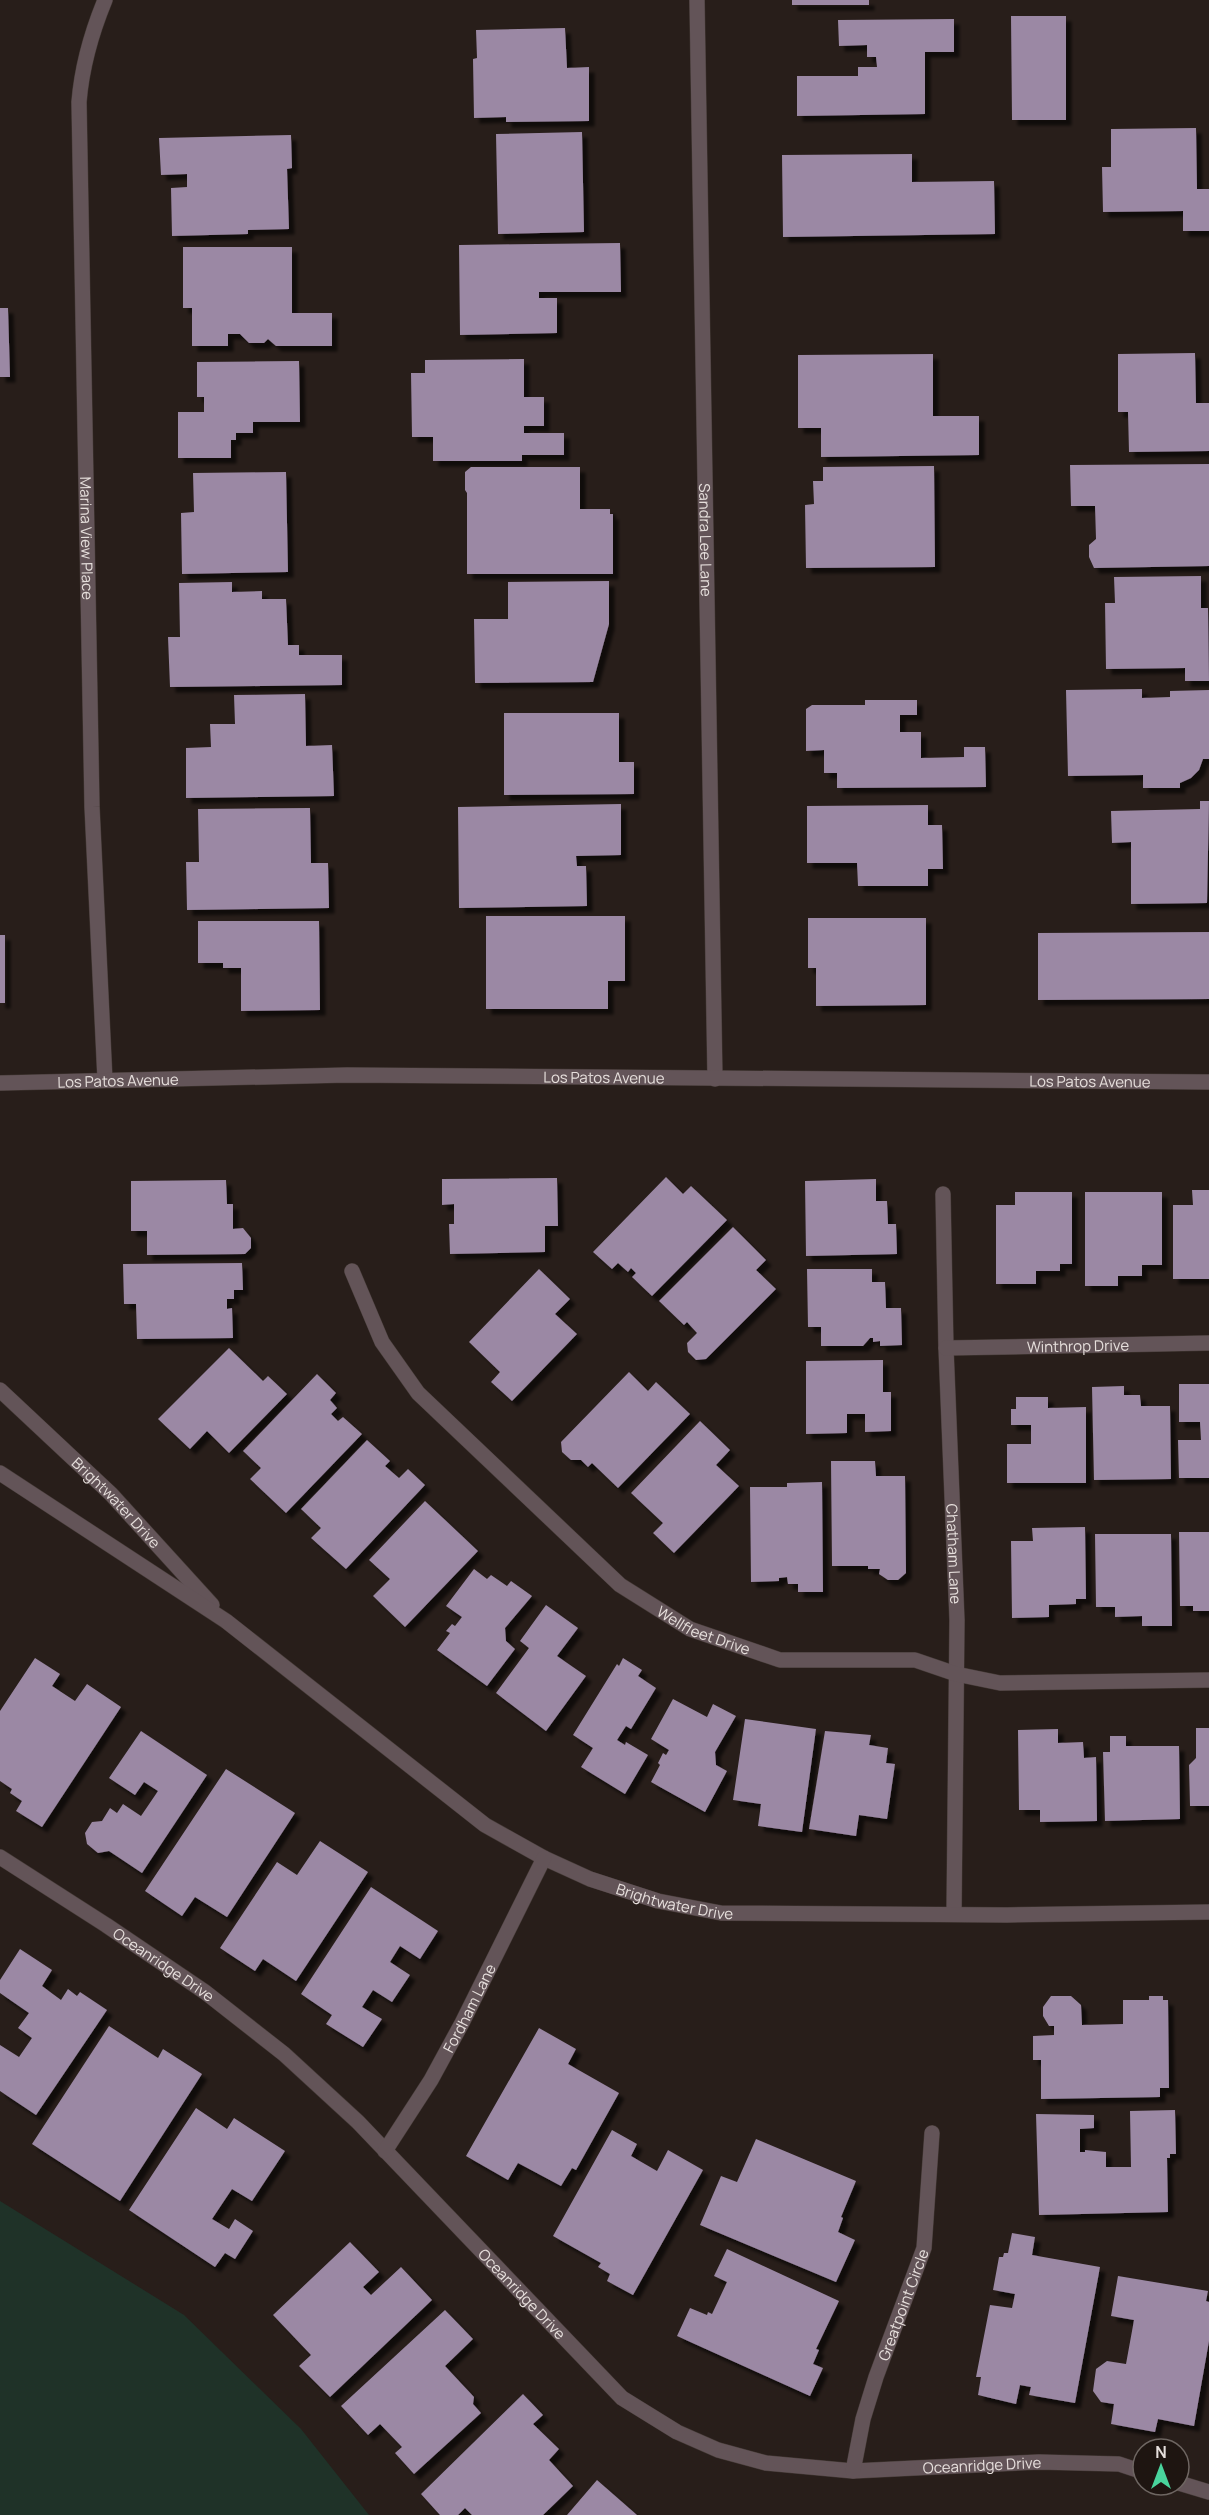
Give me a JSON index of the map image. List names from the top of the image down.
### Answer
{
  "streets": {
    "street": [
      "Marina View Place",
      "Sandra Lee Lane",
      "Los Patos Avenue",
      "Winthrop Drive",
      "Brightwater Drive",
      "Chatham Lane",
      "Wellfleet Drive",
      "Oceanridge Drive",
      "Fordham Lane",
      "Greatpoint Circle"
    ]
  },
  "crossings": [
    ["Marina View Place", "Los Patos Avenue"],
    ["Sandra Lee Lane", "Los Patos Avenue"],
    ["Winthrop Drive", "Chatham Lane"],
    ["Brightwater Drive", "Chatham Lane"],
    ["Brightwater Drive", "Fordham Lane"],
    ["Chatham Lane", "Wellfleet Drive"],
    ["Oceanridge Drive", "Fordham Lane"],
    ["Oceanridge Drive", "Greatpoint Circle"]
  ],
  "north": "top"
}
